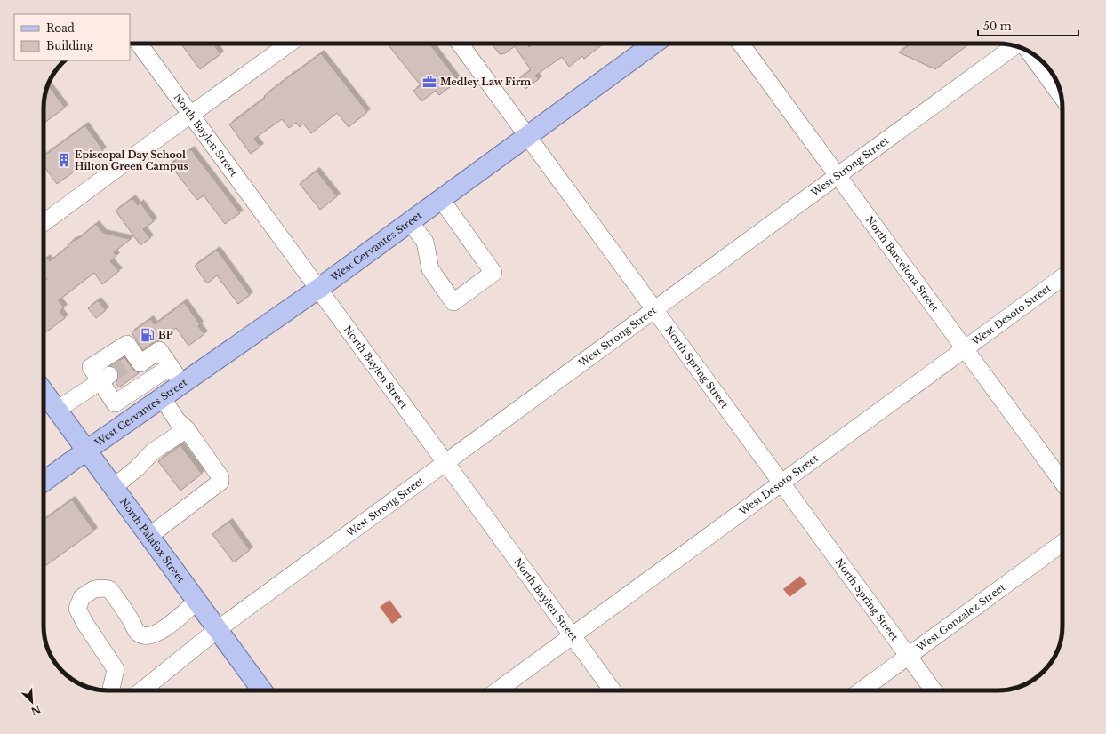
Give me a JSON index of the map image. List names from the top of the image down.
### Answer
{
  "streets": {
    "main road": ["West Cervantes Street", "North Palafox Street"],
    "street": [
      "North Baylen Street",
      "West Strong Street",
      "North Barcelona Street",
      "West Desoto Street",
      "North Spring Street",
      "West Gonzalez Street"
    ]
  },
  "crossings": [
    ["North Baylen Street", "West Strong Street"],
    ["North Baylen Street", "West Cervantes Street"],
    ["North Baylen Street", "West Desoto Street"],
    ["West Strong Street", "North Barcelona Street"],
    ["West Strong Street", "North Spring Street"],
    ["West Strong Street", "North Palafox Street"],
    ["West Cervantes Street", "North Spring Street"],
    ["West Cervantes Street", "North Palafox Street"],
    ["North Barcelona Street", "West Desoto Street"],
    ["West Desoto Street", "North Spring Street"],
    ["North Spring Street", "West Gonzalez Street"]
  ],
  "places": {
    "office": ["Medley Law Firm"],
    "building": ["Episcopal Day School Hilton Green Campus"],
    "fuel station": ["BP"]
  },
  "legend": ["Road", "Building"],
  "scale_bar": "50 m",
  "north": "bottom right"
}
